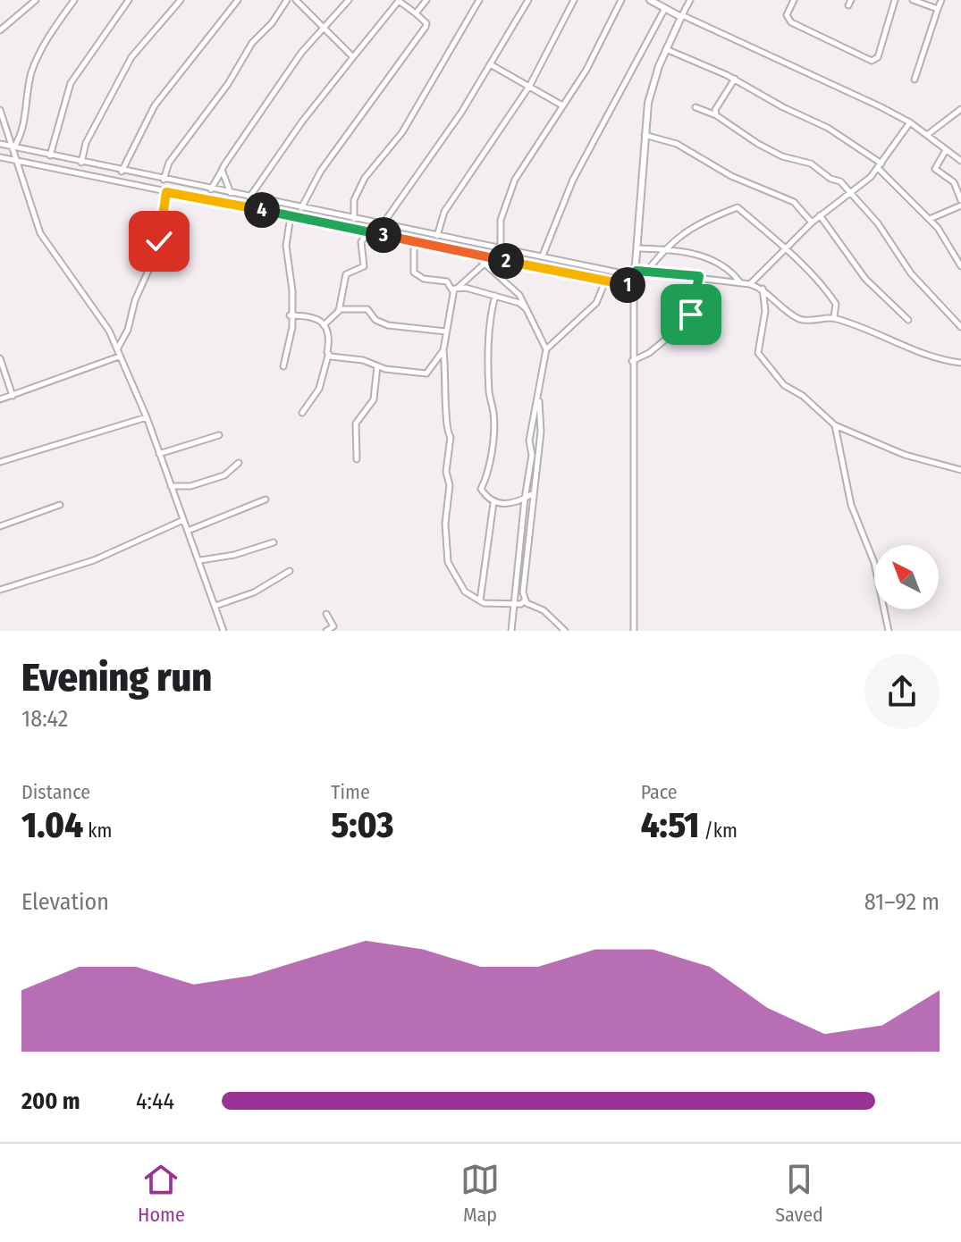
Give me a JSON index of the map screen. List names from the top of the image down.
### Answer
{
  "north": "top left",
  "page": {
    "pins": [
      "4",
      "3",
      "2",
      "1"
    ],
    "heading": ["Evening run", "18:42"],
    "stats": [
      ["Distance", "1.04 km"],
      ["Time", "5:03"],
      ["Pace", "4:51 /km"]
    ],
    "chart": ["Elevation", "81–92 m"],
    "list": [
      {
        "name": "200 m",
        "note": "4:44"
      }
    ],
    "tabs": ["Home", "Map", "Saved"]
  }
}
